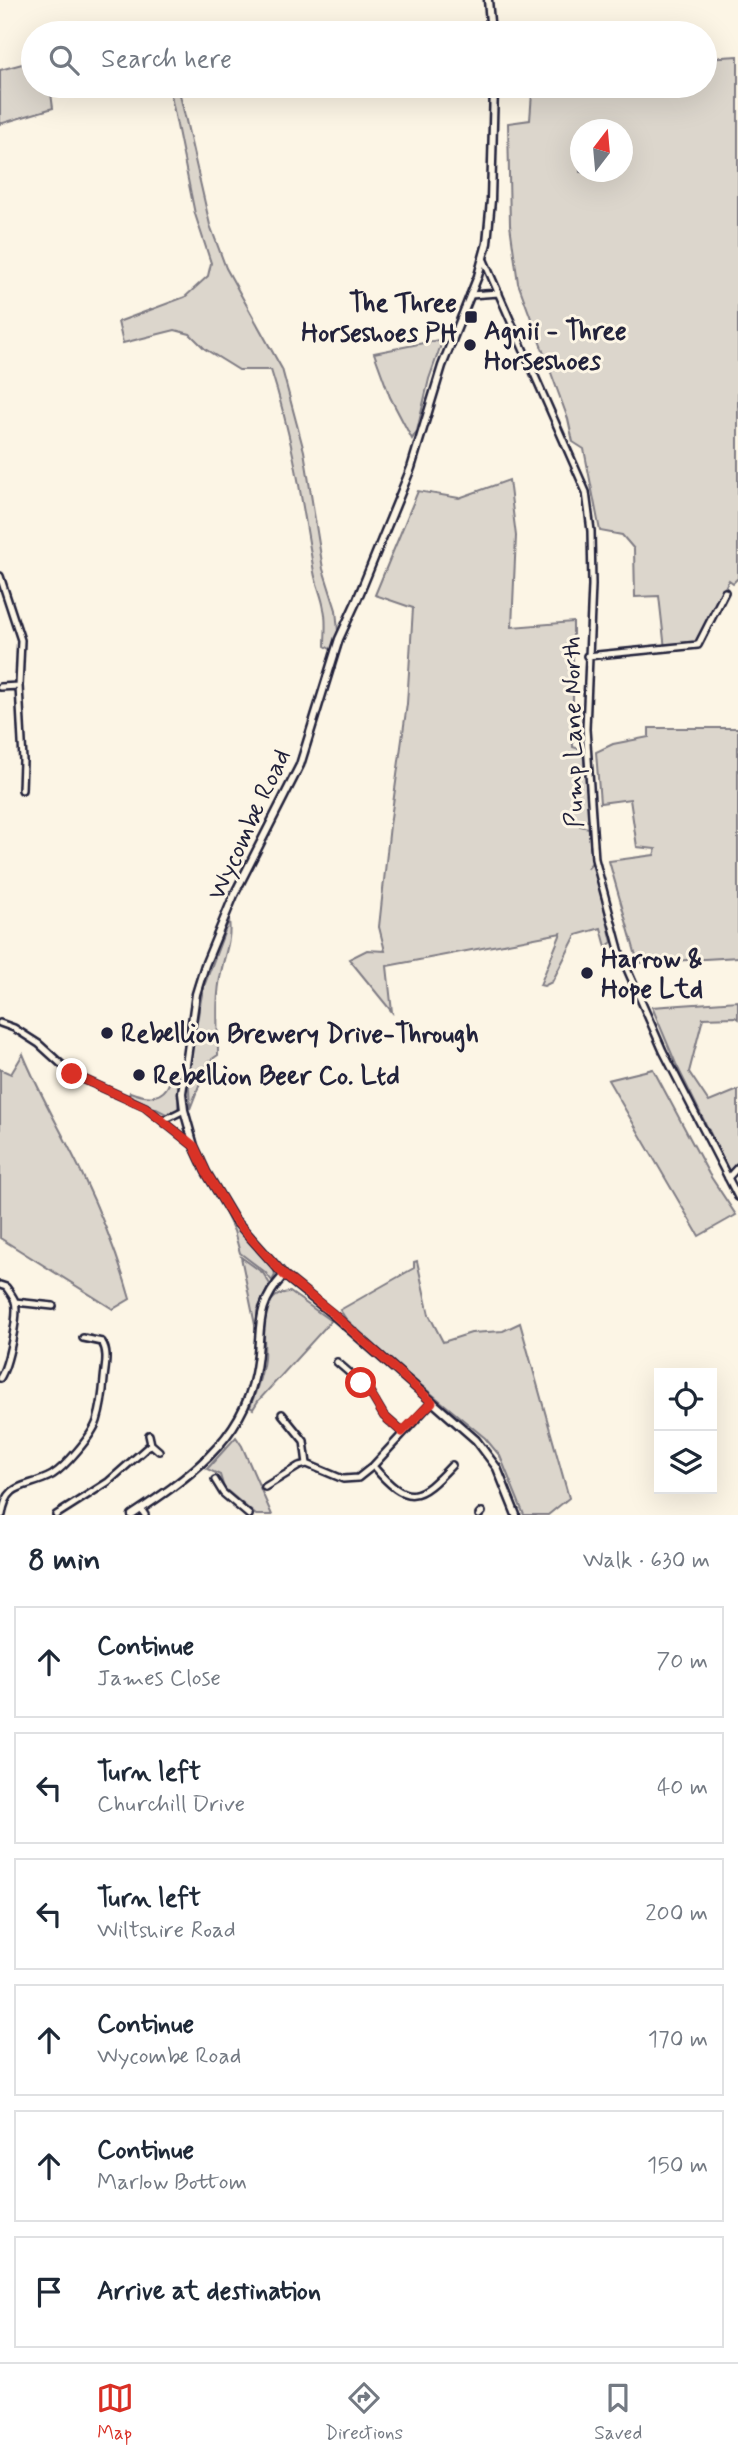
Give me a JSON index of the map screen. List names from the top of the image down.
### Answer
{
  "streets": {
    "street": ["Pump Lane North", "Wycombe Road"]
  },
  "crossings": [
    ["Pump Lane North", "Wycombe Road"]
  ],
  "places": {
    "transit": ["The Three Horseshoes PH"],
    "other": [
      "Agnii - Three Horseshoes",
      "Harrow & Hope Ltd",
      "Rebellion Brewery Drive-Through",
      "Rebellion Beer Co. Ltd"
    ]
  },
  "north": "top",
  "page": {
    "search": "Search here",
    "heading": ["8 min", "Walk · 630 m"],
    "list": [
      ["Continue", "James Close", "70 m"],
      ["Turn left", "Churchill Drive", "40 m"],
      ["Turn left", "Wiltshire Road", "200 m"],
      ["Continue", "Wycombe Road", "170 m"],
      ["Continue", "Marlow Bottom", "150 m"],
      "Arrive at destination"
    ],
    "nav": ["Map", "Directions", "Saved"]
  }
}
